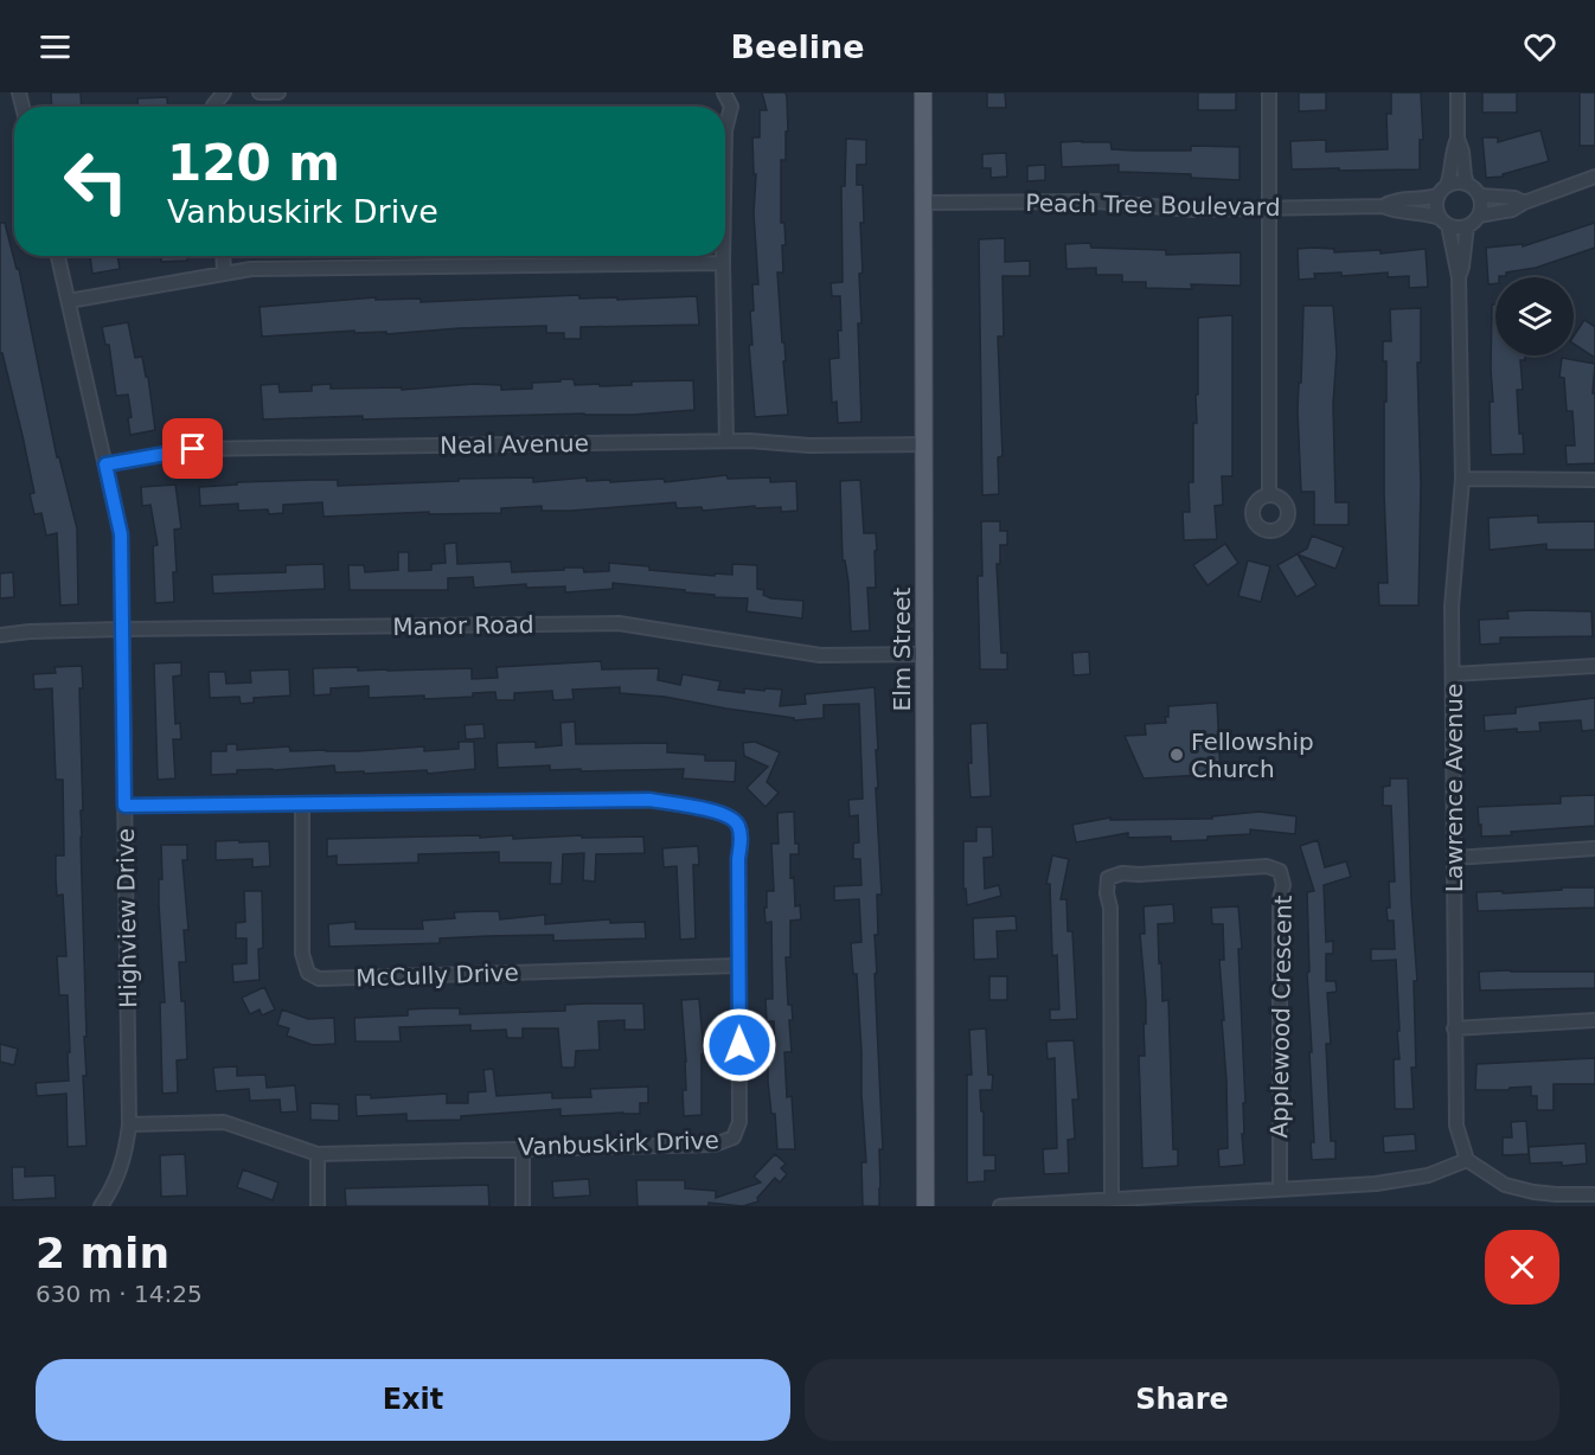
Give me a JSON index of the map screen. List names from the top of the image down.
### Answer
{
  "streets": {
    "main road": ["Elm Street"],
    "street": [
      "Peach Tree Boulevard",
      "Neal Avenue",
      "Manor Road",
      "Lawrence Avenue",
      "Highview Drive",
      "McCully Drive",
      "Applewood Crescent",
      "Vanbuskirk Drive"
    ]
  },
  "crossings": [
    ["Peach Tree Boulevard", "Elm Street"],
    ["Peach Tree Boulevard", "Lawrence Avenue"],
    ["Neal Avenue", "Elm Street"],
    ["Neal Avenue", "Highview Drive"],
    ["Manor Road", "Elm Street"],
    ["Manor Road", "Highview Drive"],
    ["Highview Drive", "Vanbuskirk Drive"],
    ["McCully Drive", "Vanbuskirk Drive"]
  ],
  "places": ["Fellowship Church"],
  "page": {
    "header": "Beeline",
    "turn": ["120 m", "Vanbuskirk Drive"],
    "heading": ["2 min", "630 m · 14:25"],
    "buttons": ["Exit", "Share"]
  }
}
